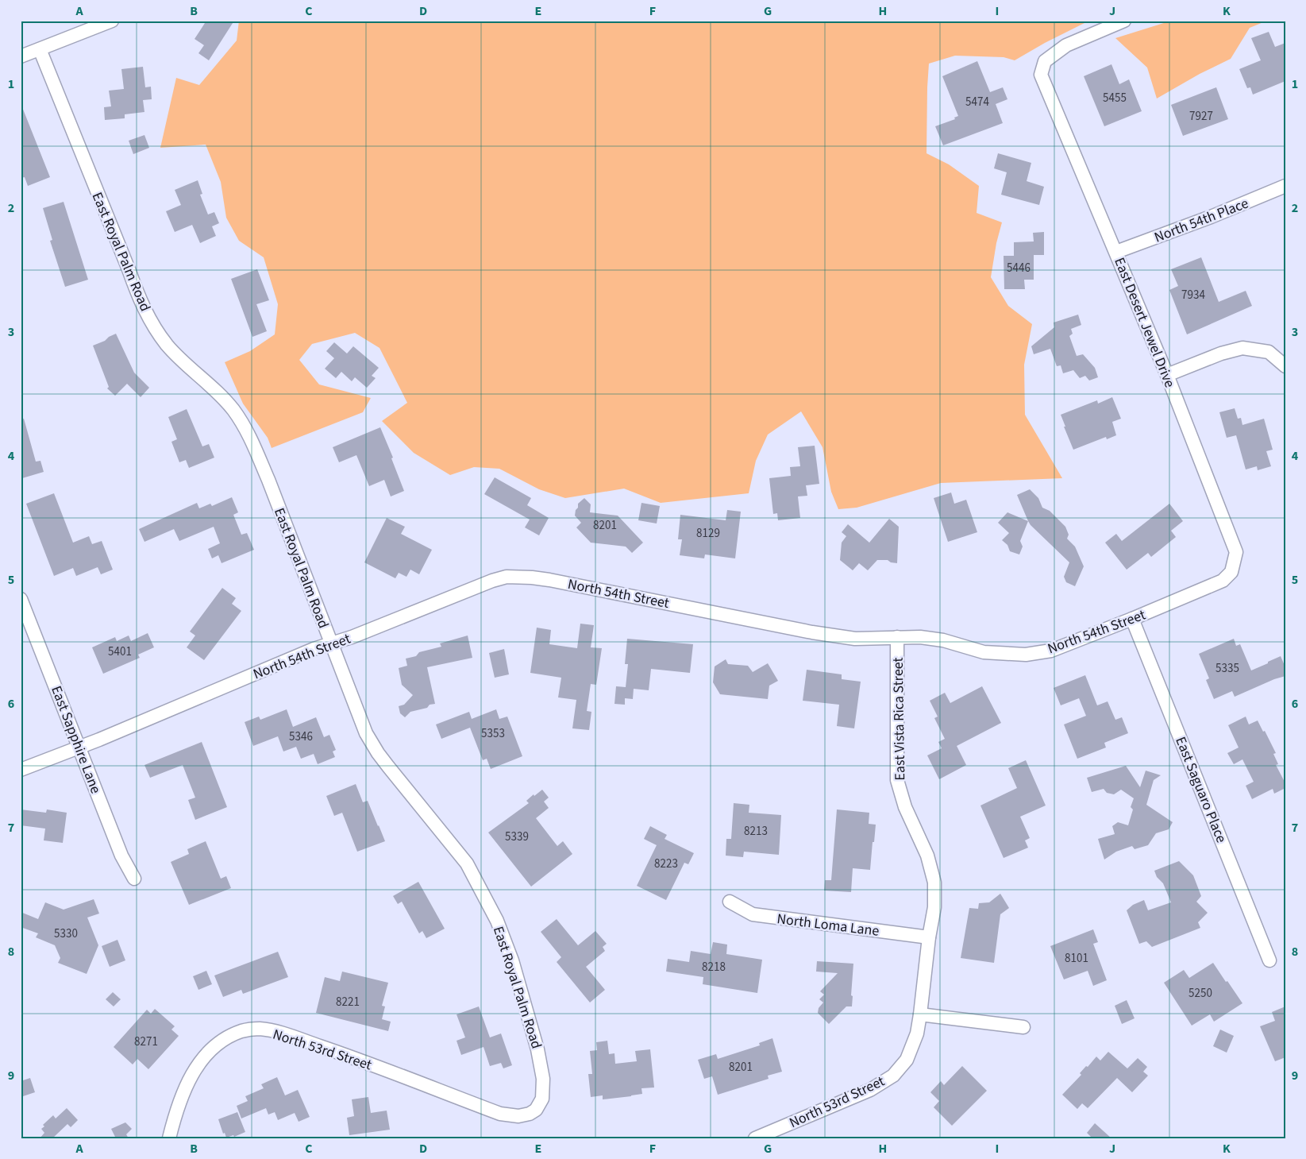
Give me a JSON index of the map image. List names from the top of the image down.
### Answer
{
  "streets": {
    "street": [
      "North 54th Place",
      "East Royal Palm Road",
      "East Desert Jewel Drive",
      "North 54th Street",
      "East Vista Rica Street",
      "East Sapphire Lane",
      "East Saguaro Place",
      "North Loma Lane",
      "North 53rd Street"
    ]
  },
  "crossings": [
    ["North 54th Place", "East Desert Jewel Drive"],
    ["East Royal Palm Road", "North 54th Street"],
    ["East Royal Palm Road", "North 53rd Street"],
    ["East Desert Jewel Drive", "North 54th Street"],
    ["North 54th Street", "East Vista Rica Street"],
    ["North 54th Street", "East Sapphire Lane"],
    ["North 54th Street", "East Saguaro Place"],
    ["East Vista Rica Street", "North Loma Lane"],
    ["East Vista Rica Street", "North 53rd Street"],
    ["North Loma Lane", "North 53rd Street"]
  ],
  "house_numbers": [
    "5455",
    "5474",
    "7927",
    "5446",
    "7934",
    "8201",
    "8129",
    "5401",
    "5335",
    "5353",
    "5346",
    "8213",
    "5339",
    "8223",
    "5330",
    "8101",
    "8218",
    "5250",
    "8221",
    "8271",
    "8201"
  ],
  "grid": {
    "columns": [
      "A",
      "B",
      "C",
      "D",
      "E",
      "F",
      "G",
      "H",
      "I",
      "J",
      "K"
    ],
    "rows": [
      "1",
      "2",
      "3",
      "4",
      "5",
      "6",
      "7",
      "8",
      "9"
    ]
  }
}
